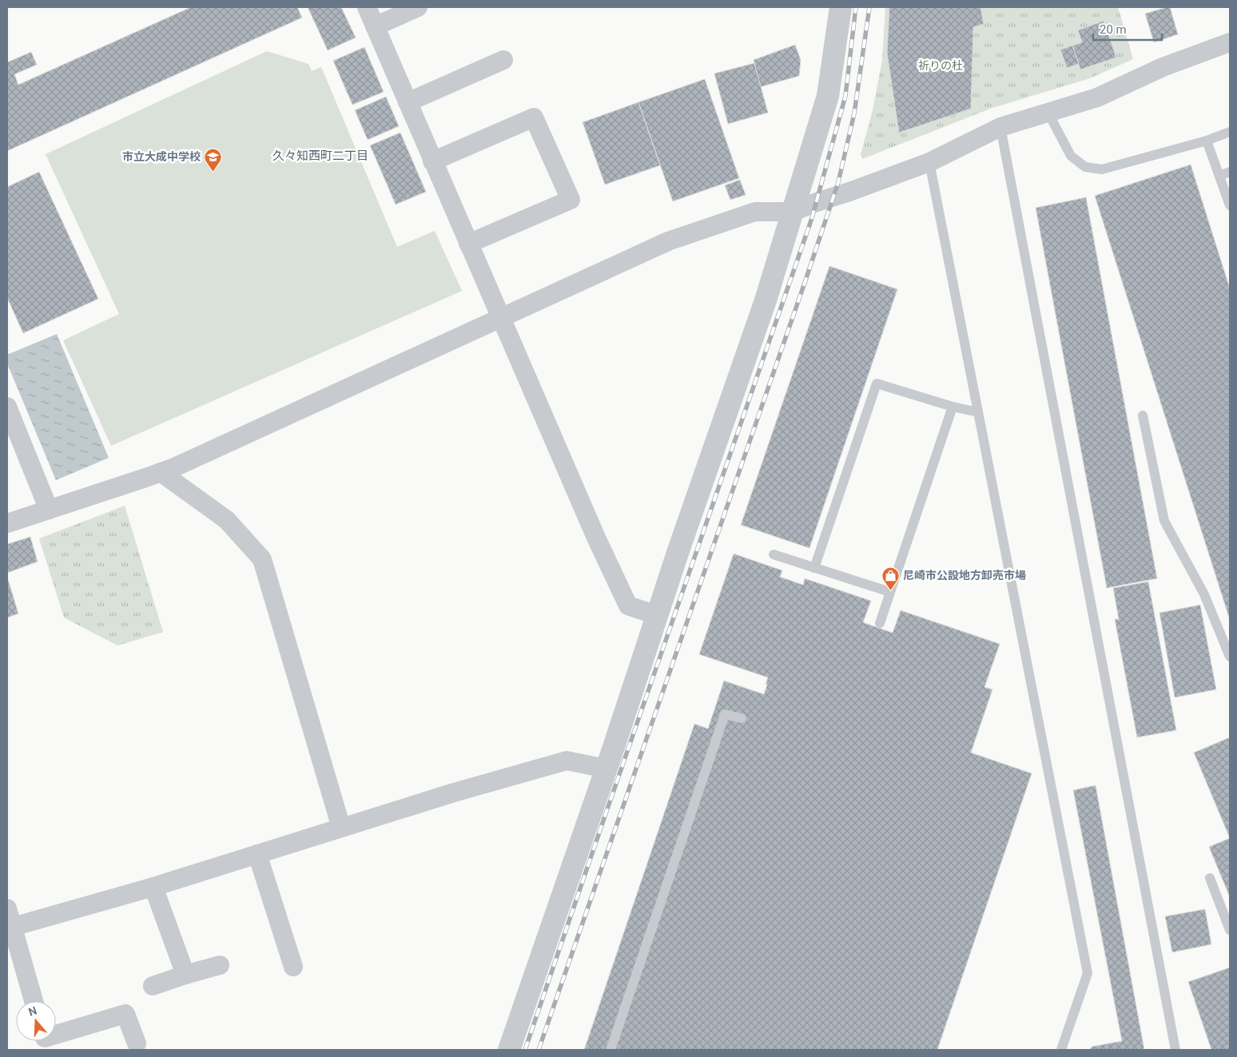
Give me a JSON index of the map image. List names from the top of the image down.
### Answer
{
  "districts": ["久々知西町二丁目"],
  "parks": ["祈りの杜"],
  "places": {
    "school or university": ["市立大成中学校"],
    "shop": ["尼崎市公設地方卸売市場"]
  },
  "scale_bar": "20 m",
  "north": "top"
}
